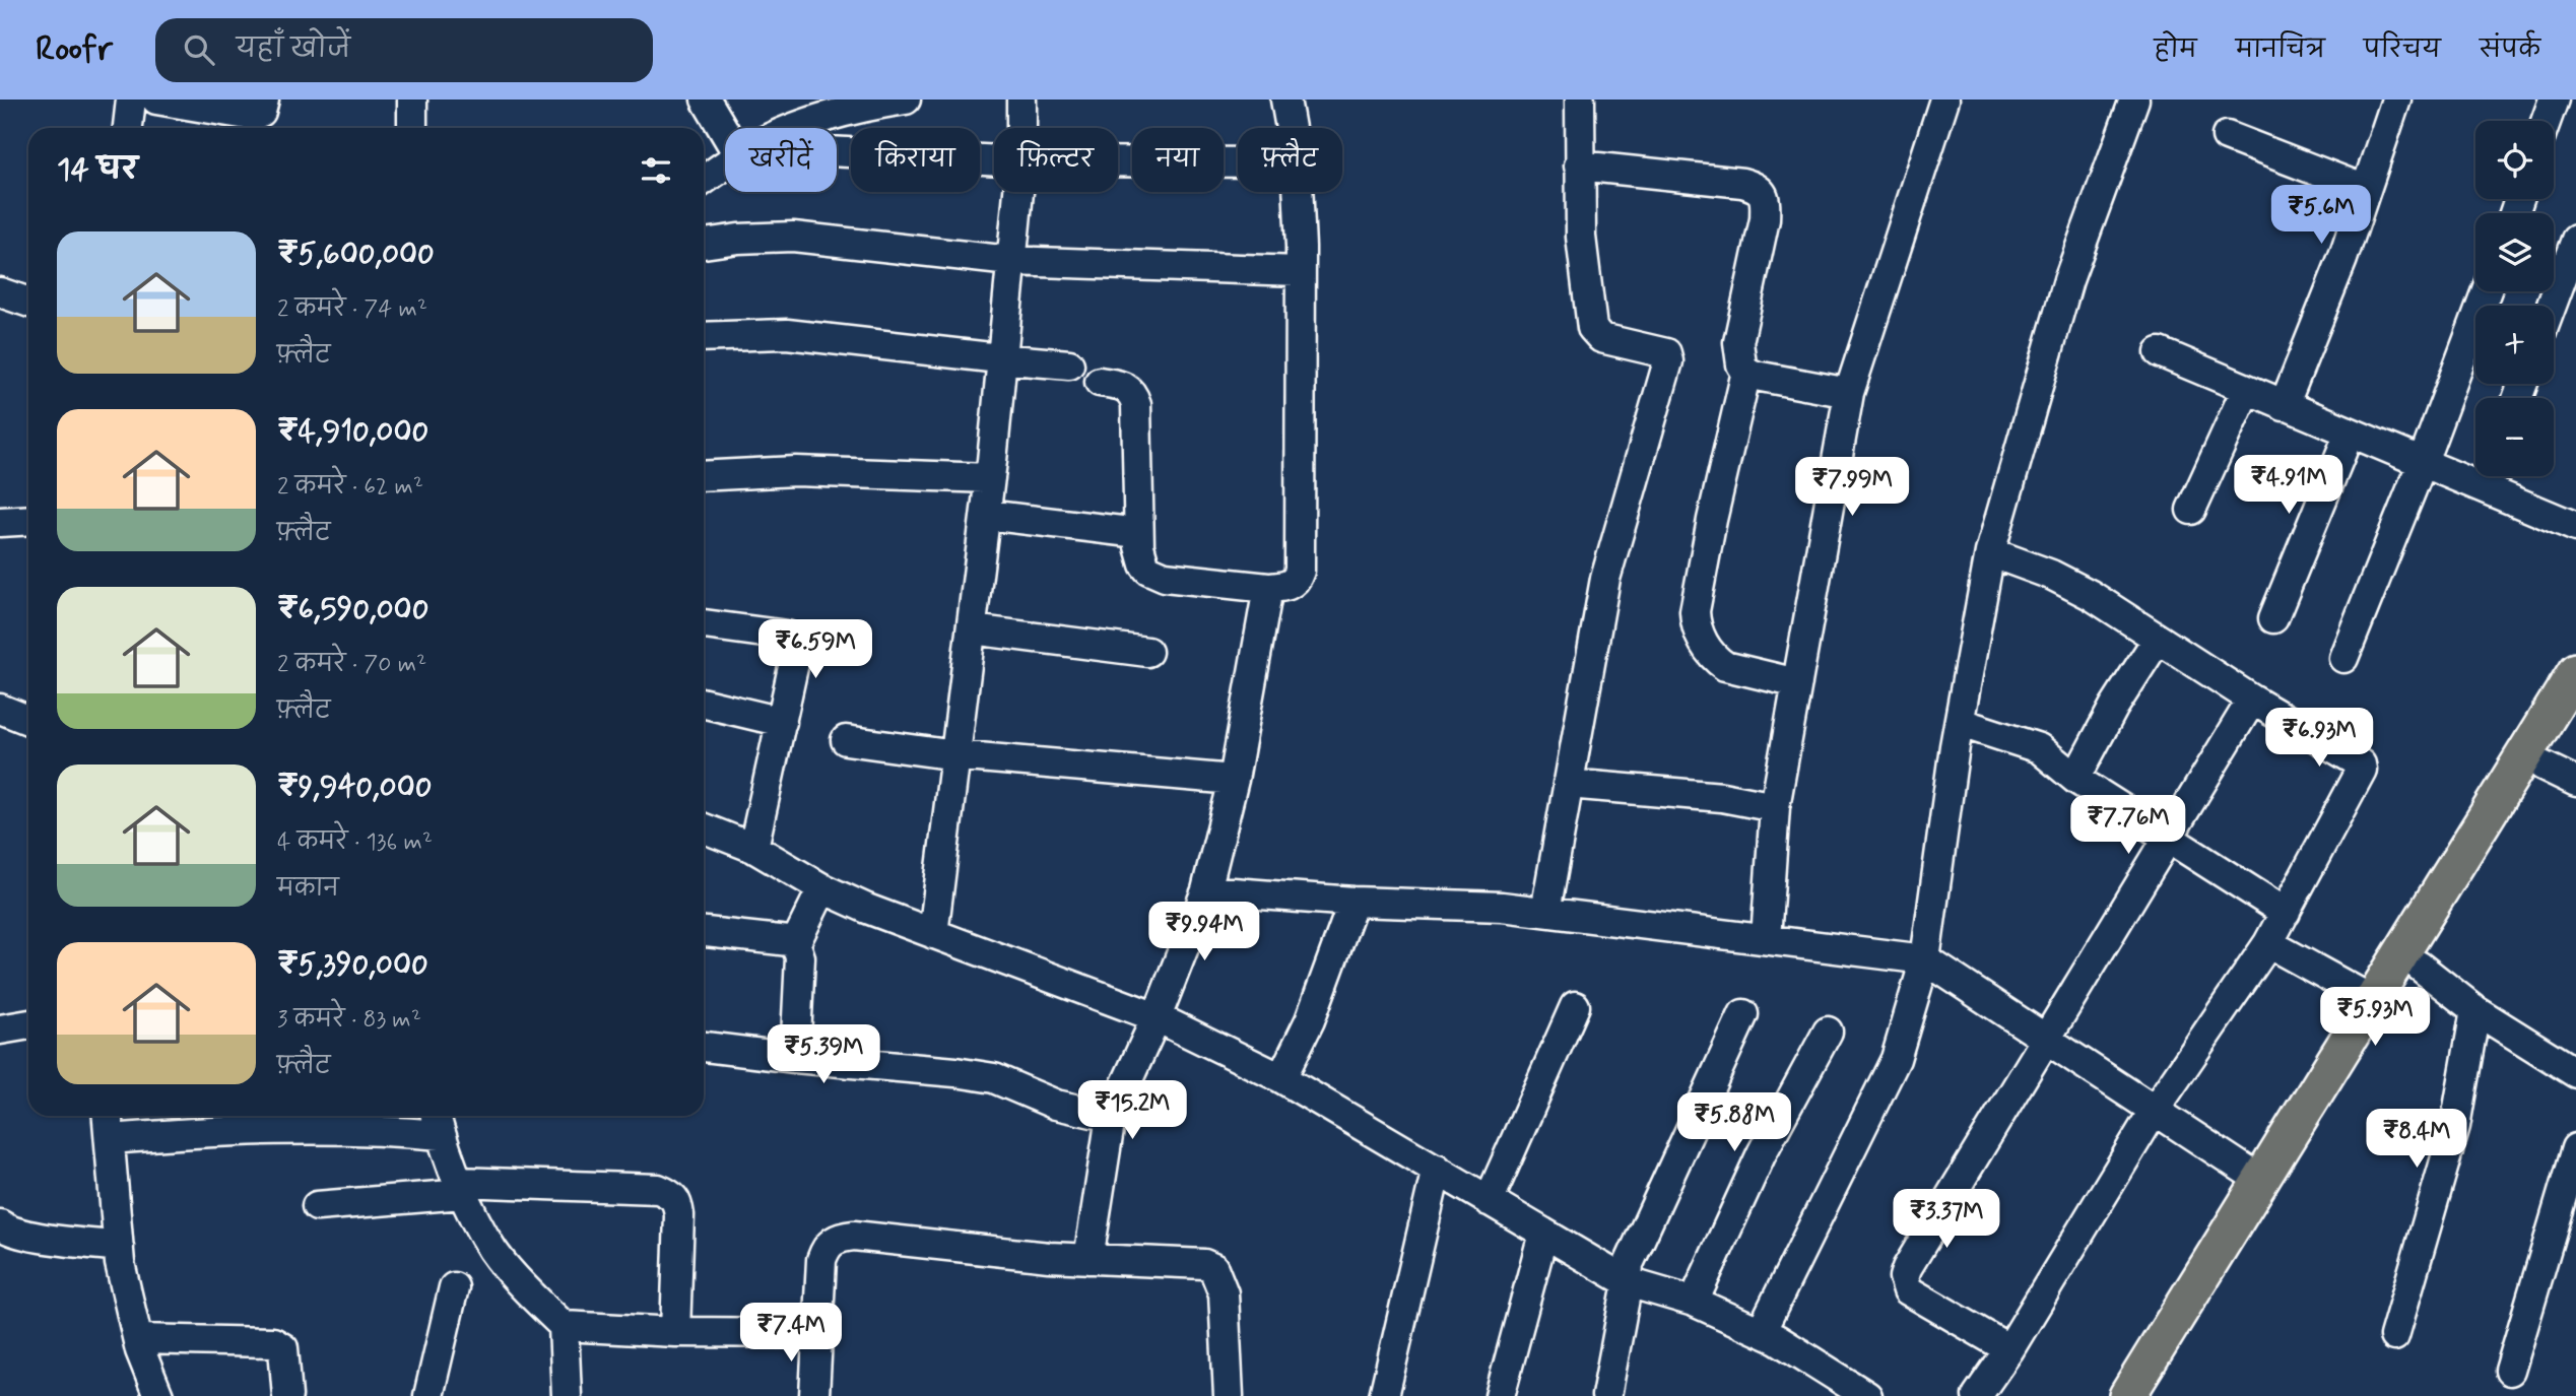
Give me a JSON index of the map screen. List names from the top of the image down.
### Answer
{
  "page": {
    "header": "Roofr",
    "search": "यहाँ खोजें",
    "nav": [
      "होम",
      "मानचित्र",
      "परिचय",
      "संपर्क"
    ],
    "map_buttons": ["+", "−"],
    "chip": [
      "खरीदें",
      "किराया",
      "फ़िल्टर",
      "नया",
      "फ़्लैट"
    ],
    "heading": "14 घर",
    "price": [
      "₹5.6M",
      "₹4.91M",
      "₹7.99M",
      "₹6.59M",
      "₹6.93M",
      "₹7.76M",
      "₹9.94M",
      "₹5.93M",
      "₹5.39M",
      "₹15.2M",
      "₹5.88M",
      "₹8.4M",
      "₹3.37M",
      "₹7.4M"
    ],
    "list": [
      {
        "name": "₹5,600,000",
        "note": "2 कमरे · 74 m² · फ़्लैट"
      },
      {
        "name": "₹4,910,000",
        "note": "2 कमरे · 62 m² · फ़्लैट"
      },
      {
        "name": "₹6,590,000",
        "note": "2 कमरे · 70 m² · फ़्लैट"
      },
      {
        "name": "₹9,940,000",
        "note": "4 कमरे · 136 m² · मकान"
      },
      {
        "name": "₹5,390,000",
        "note": "3 कमरे · 83 m² · फ़्लैट"
      }
    ]
  }
}
